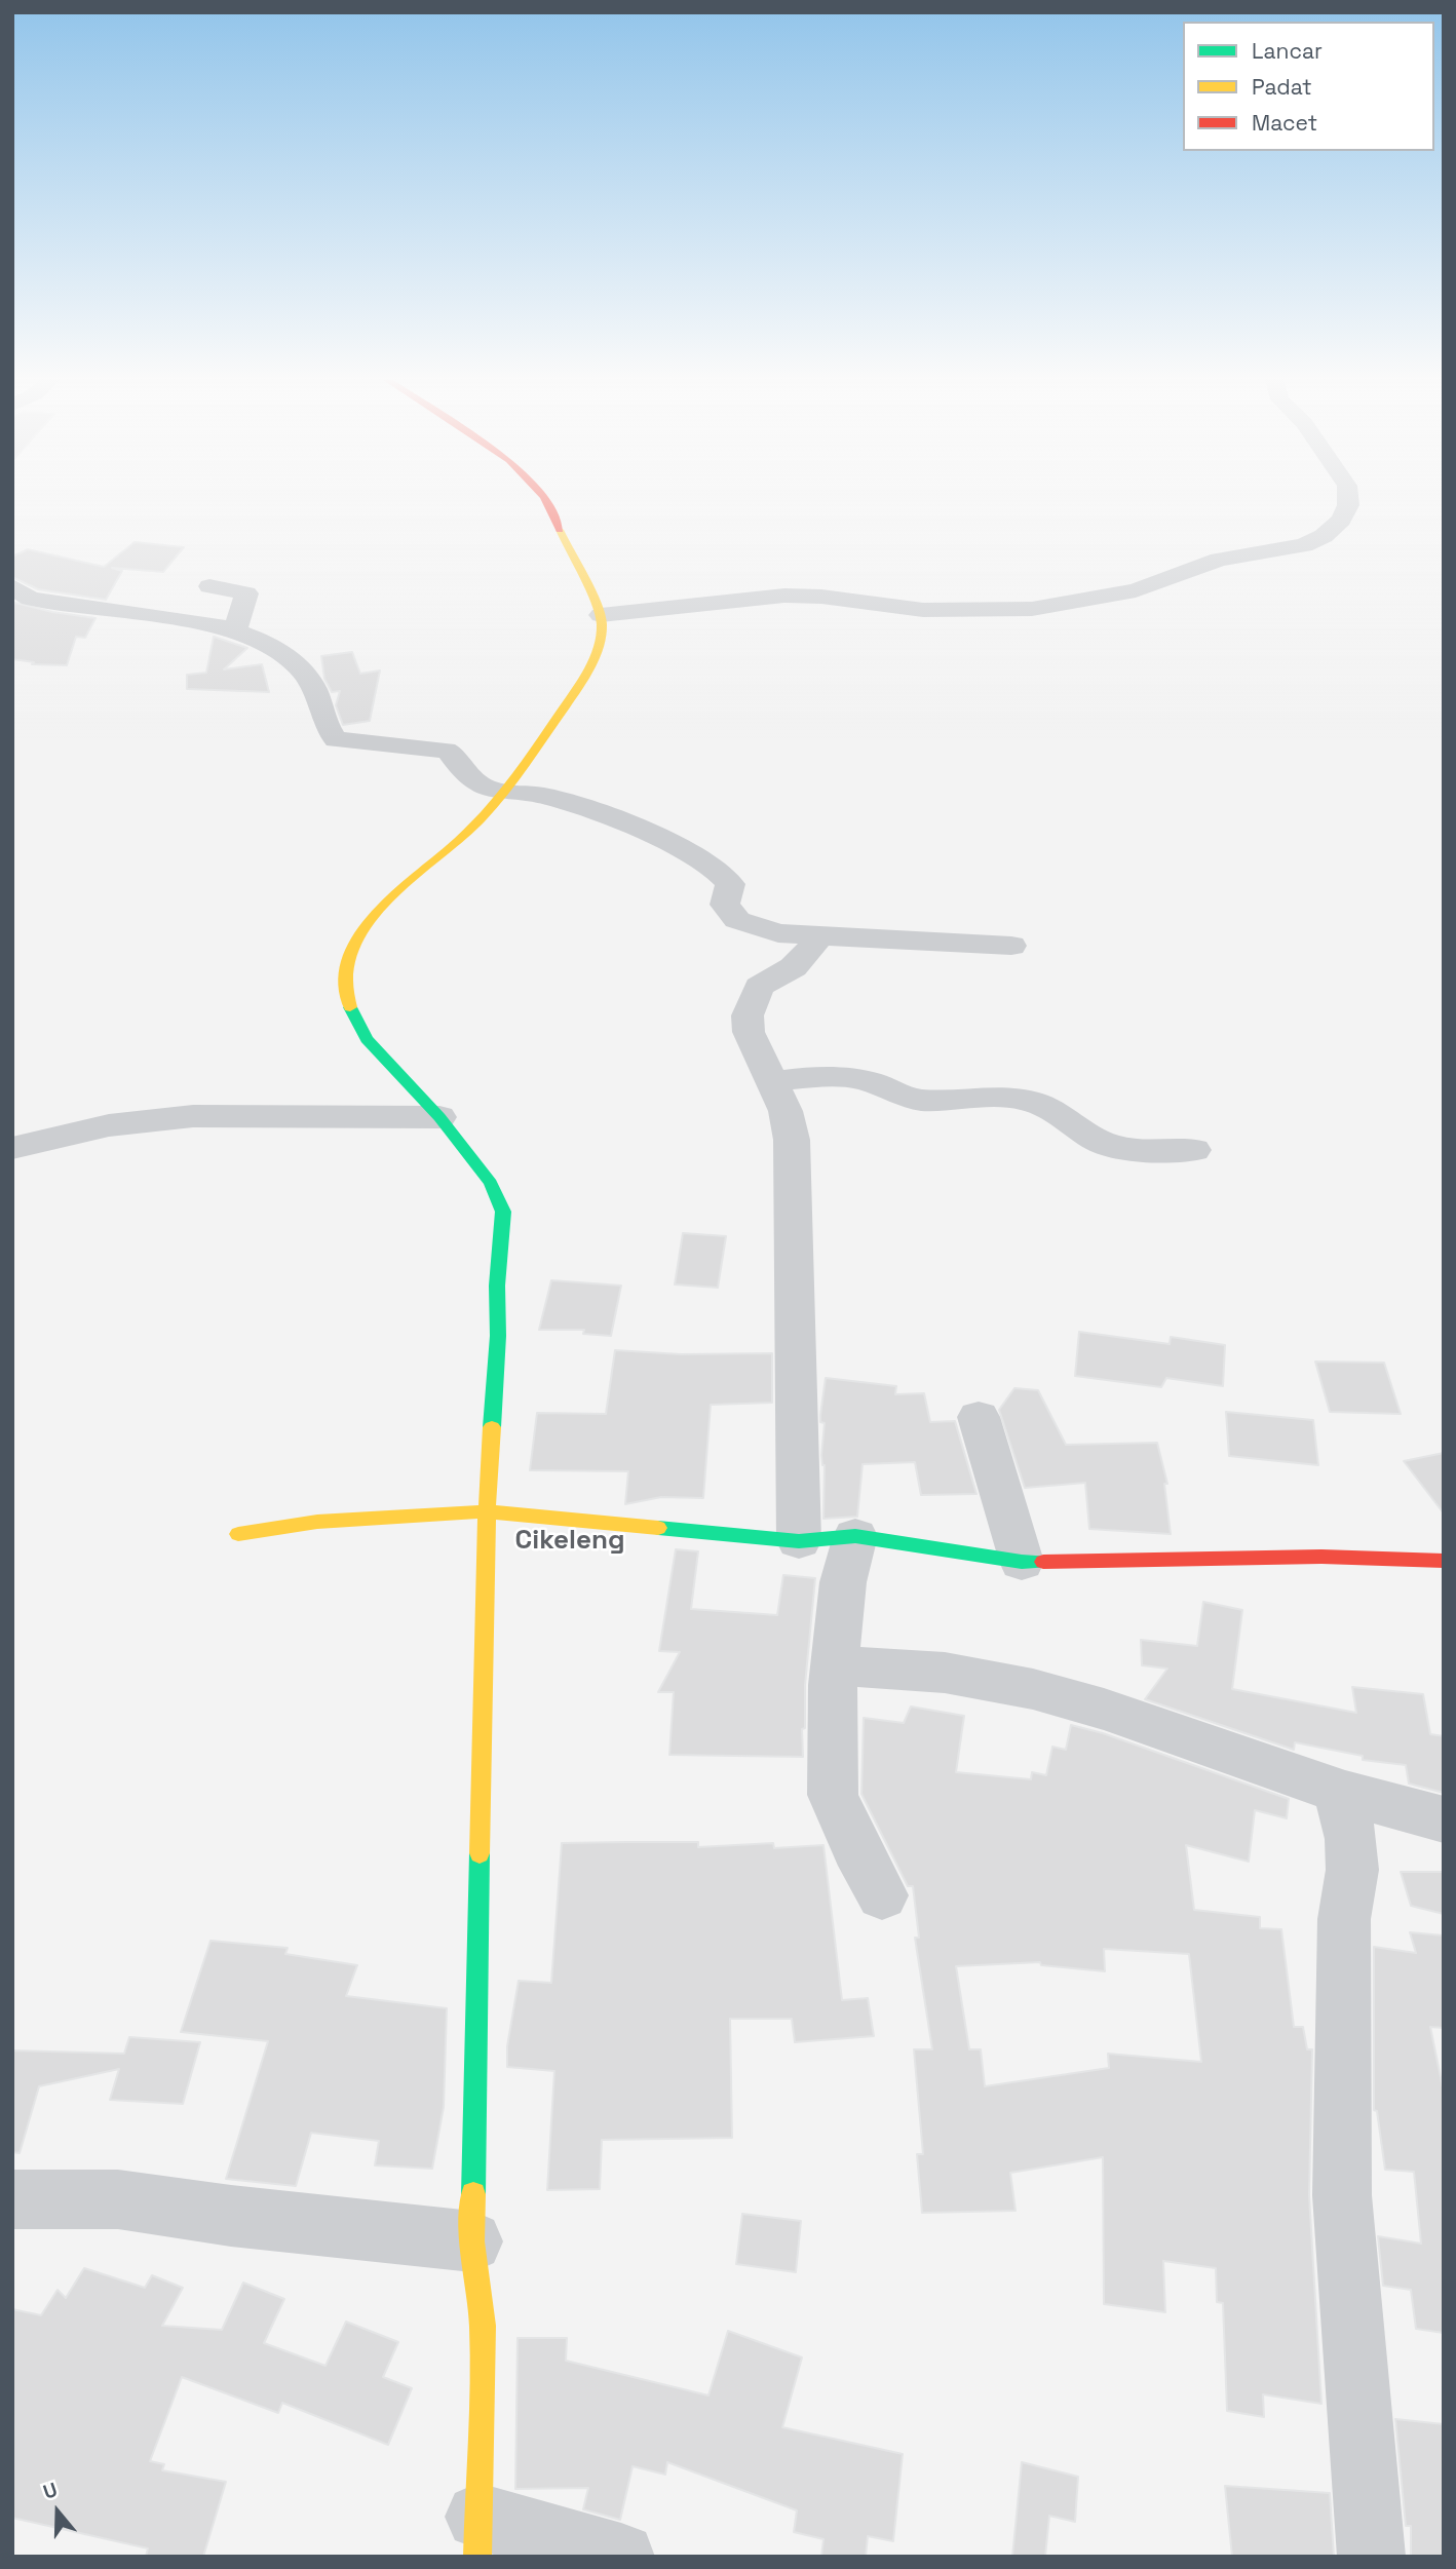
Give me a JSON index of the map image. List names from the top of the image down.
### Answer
{
  "districts": ["Cikeleng"],
  "legend": ["Lancar", "Padat", "Macet"],
  "north": "top"
}
